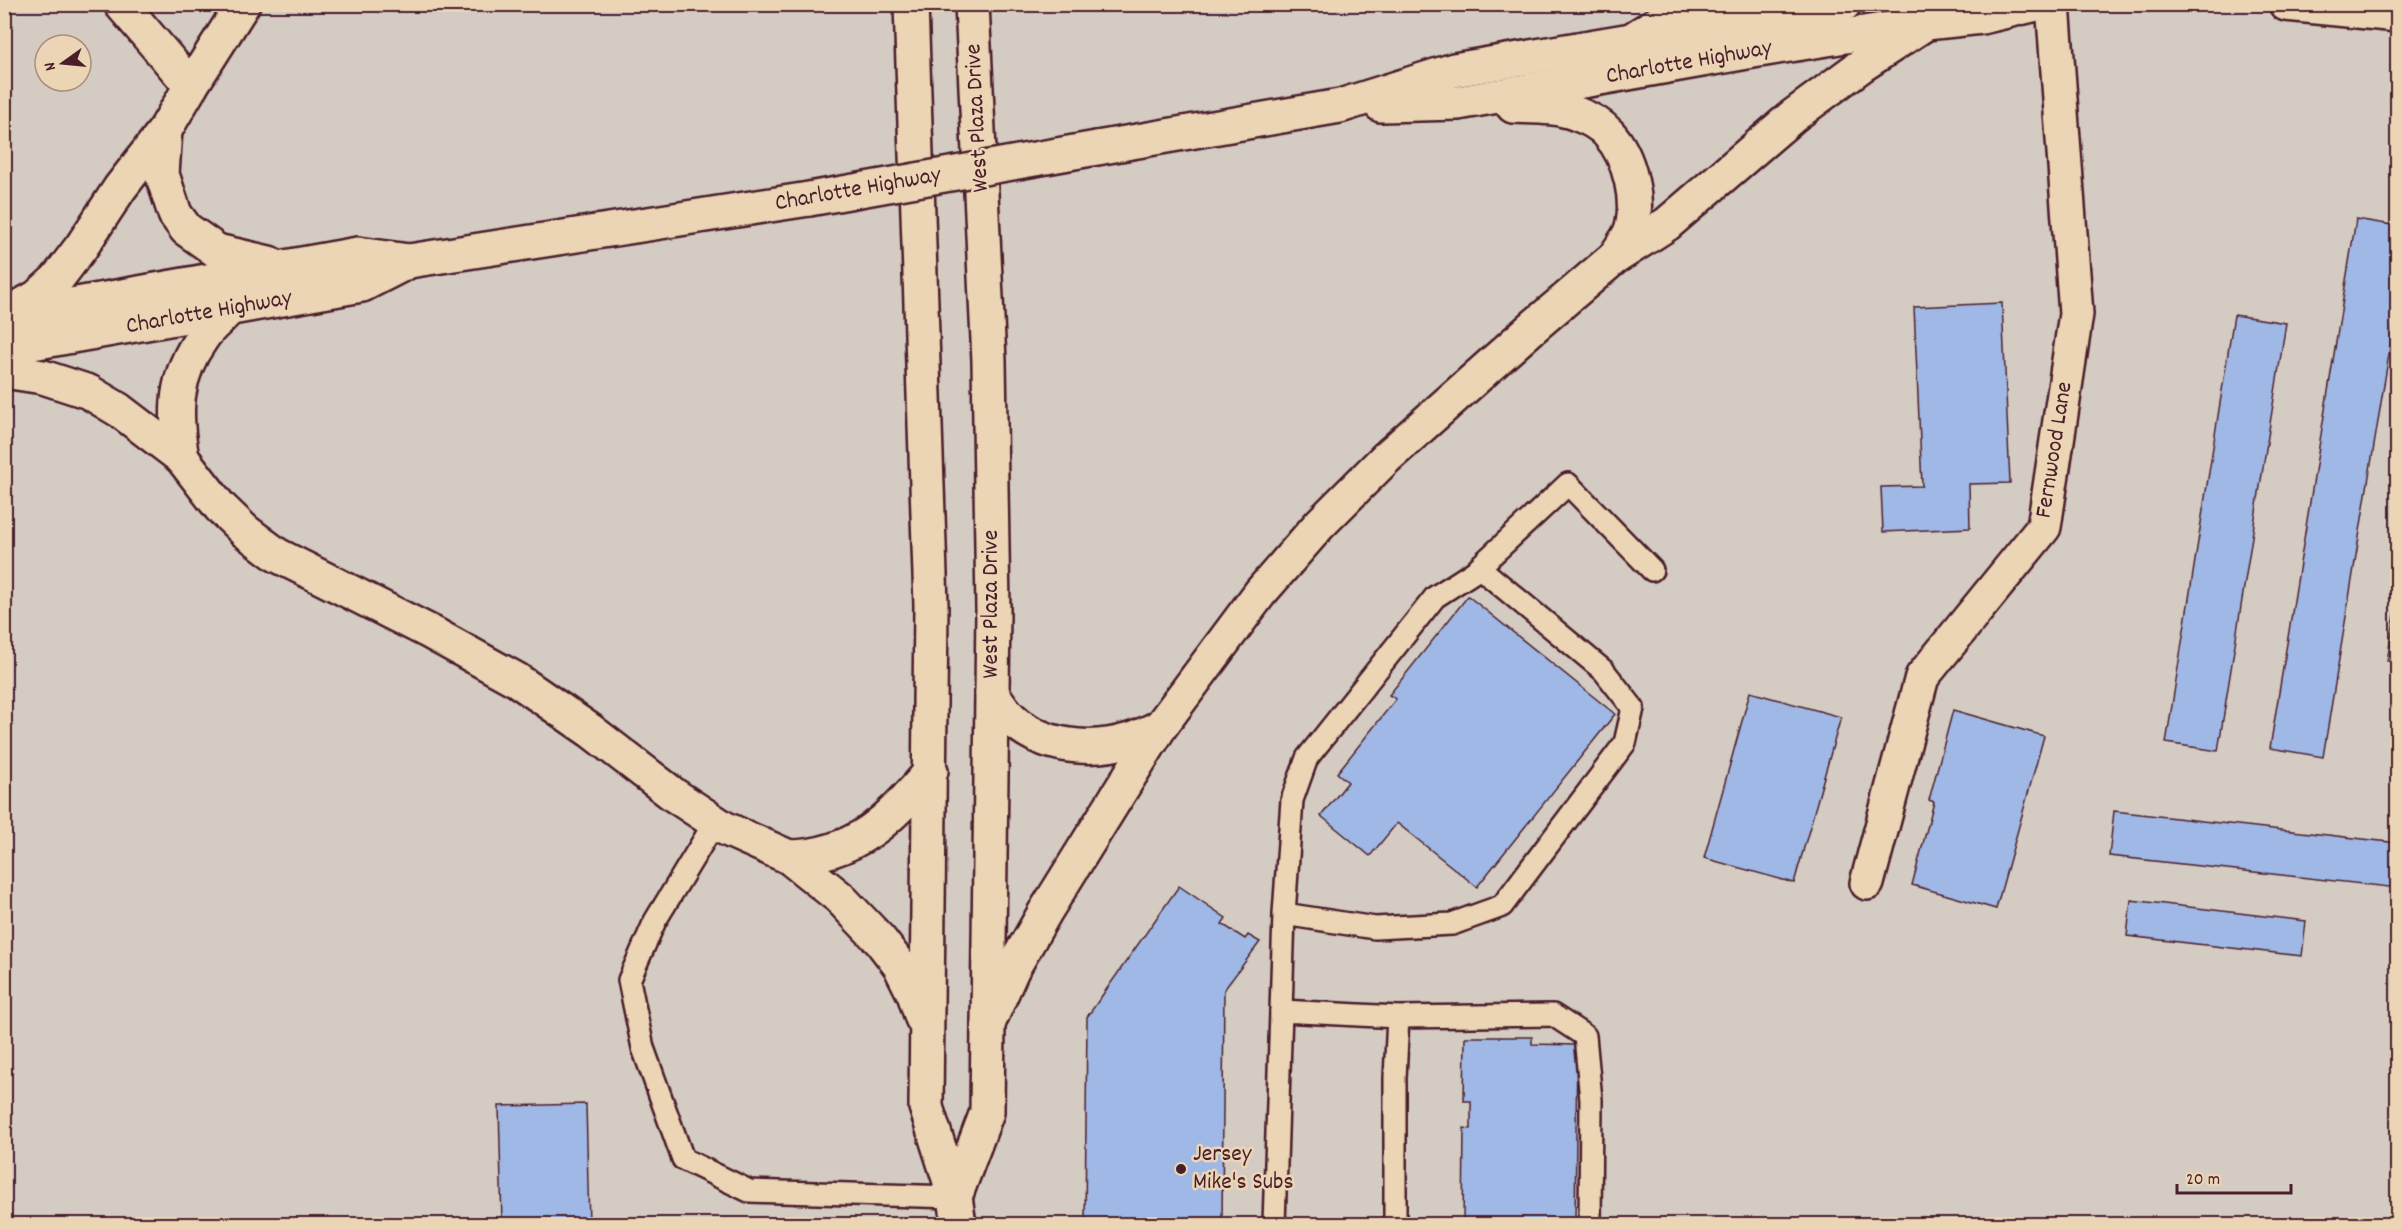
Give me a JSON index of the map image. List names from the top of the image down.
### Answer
{
  "streets": {
    "main road": ["Charlotte Highway", "West Plaza Drive", "Fernwood Lane"]
  },
  "places": ["Jersey Mike's Subs"],
  "scale_bar": "20 m",
  "north": "left"
}
